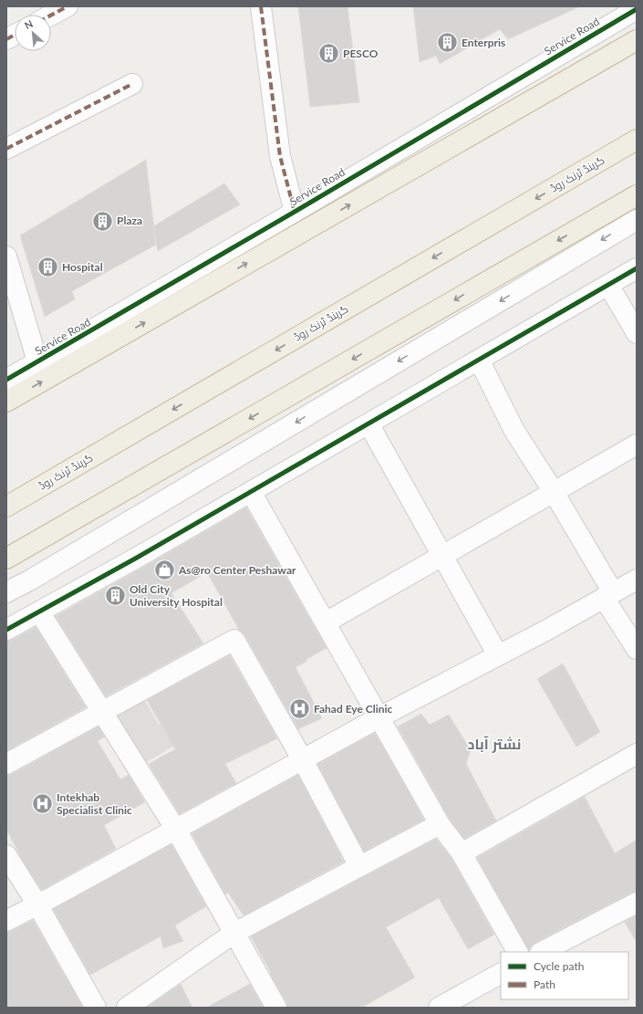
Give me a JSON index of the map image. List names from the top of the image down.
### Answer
{
  "streets": {
    "highway": ["گرینڈ ٹرنک روڈ"],
    "street": ["Service Road"]
  },
  "districts": ["نشتر آباد"],
  "places": {
    "building": [
      "Enterpris",
      "PESCO",
      "Plaza",
      "Hospital",
      "Old City University Hospital"
    ],
    "shop": ["As@ro Center Peshawar"],
    "hospital": ["Fahad Eye Clinic", "Intekhab Specialist Clinic"]
  },
  "legend": ["Cycle path", "Path"],
  "north": "top left"
}
